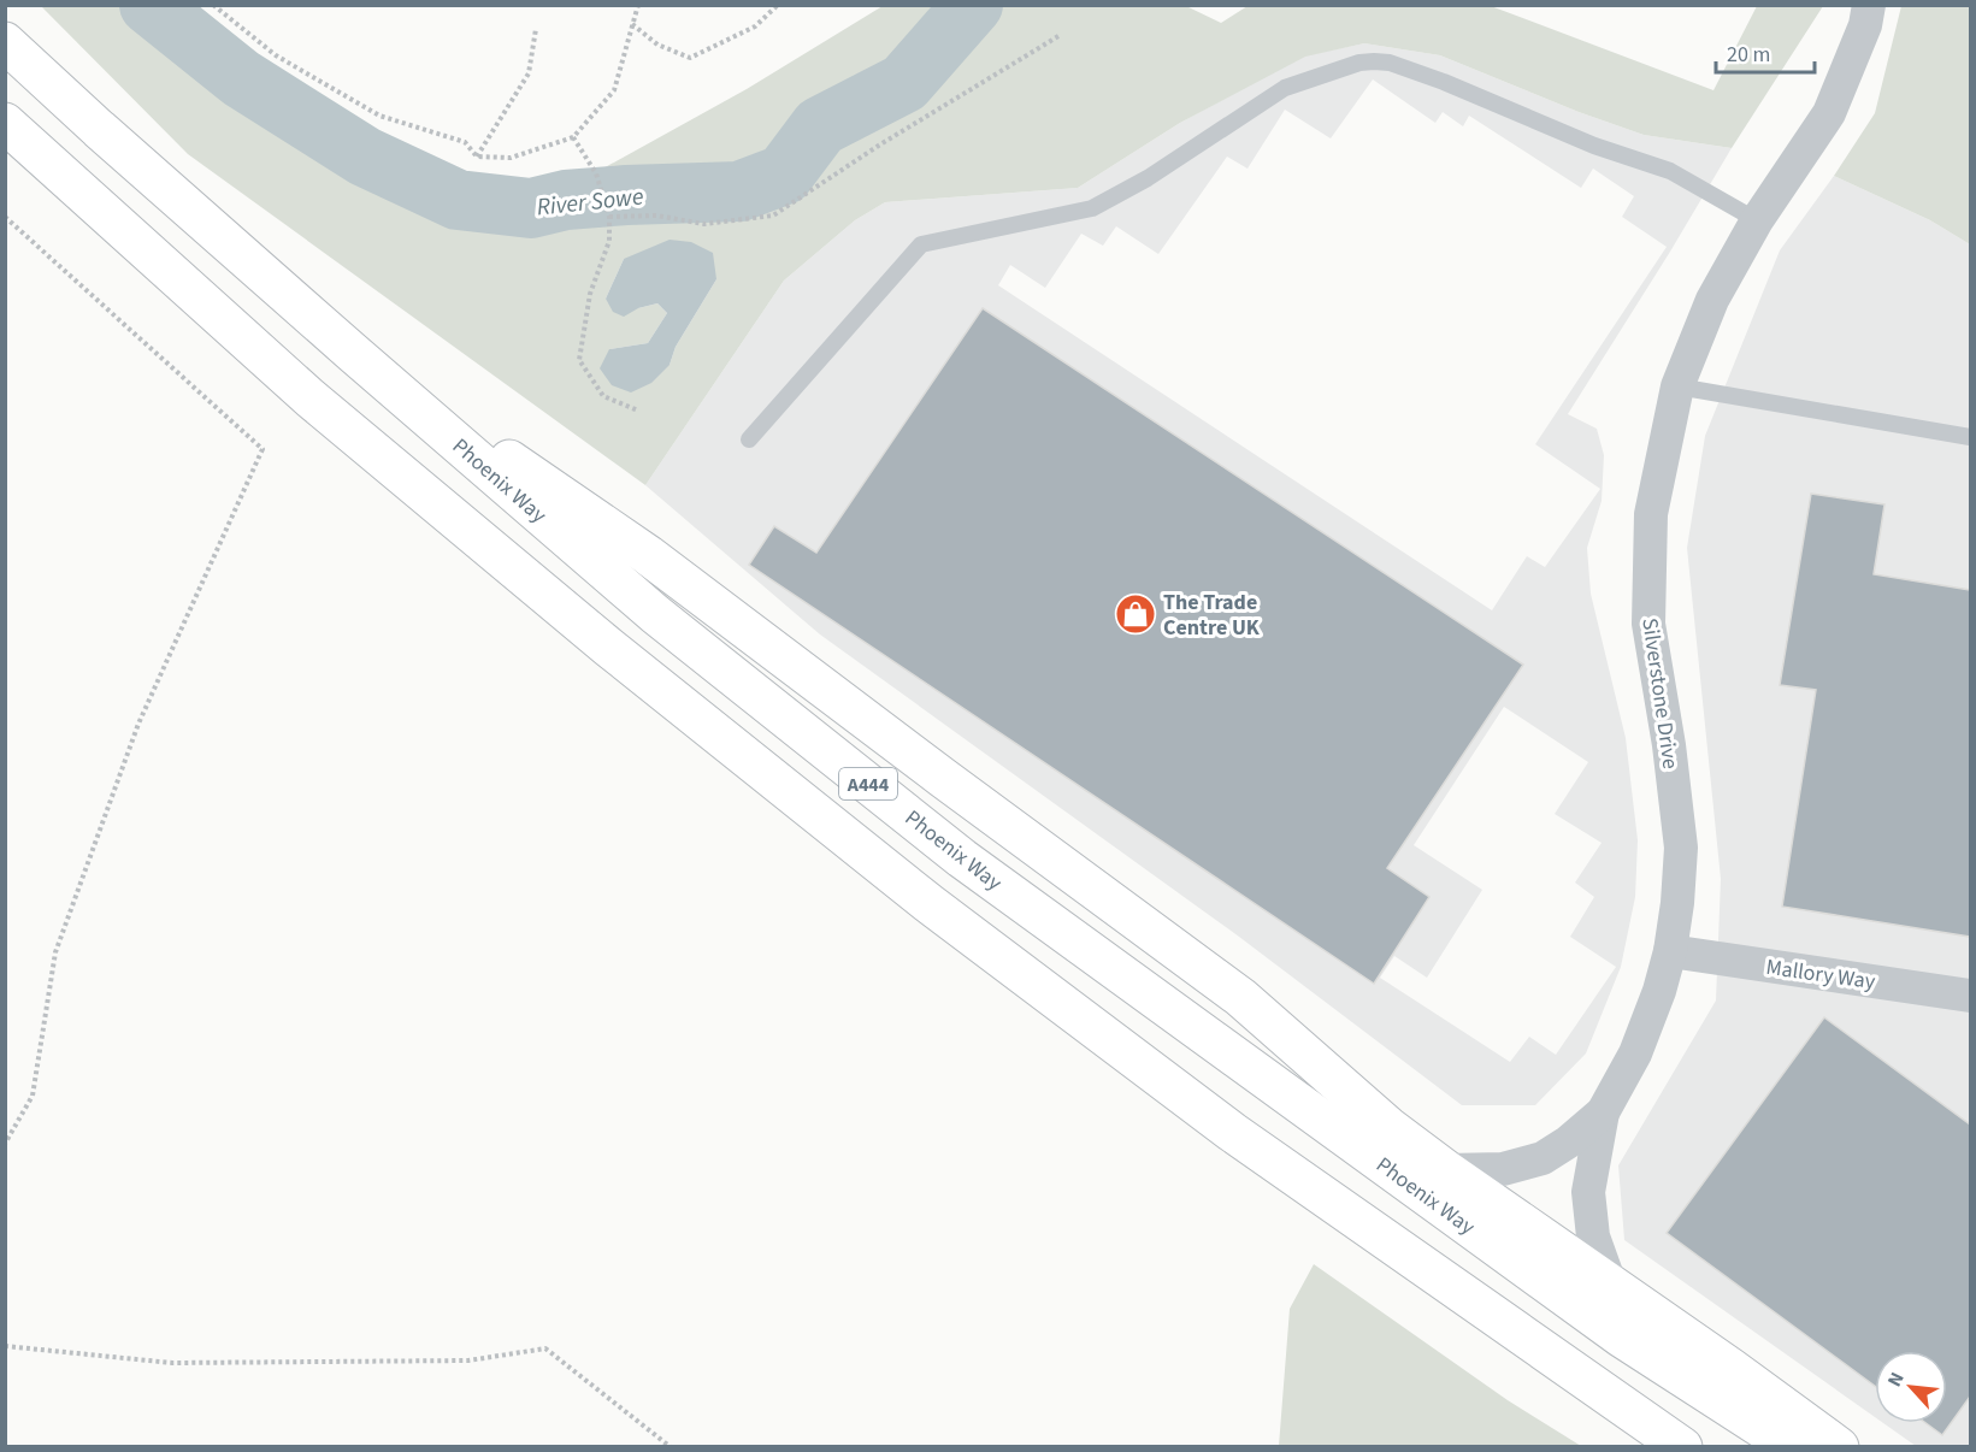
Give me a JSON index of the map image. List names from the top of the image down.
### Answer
{
  "streets": {
    "highway": ["Phoenix Way", "A444"],
    "street": ["Silverstone Drive", "Mallory Way"]
  },
  "crossings": [
    ["Silverstone Drive", "Mallory Way"]
  ],
  "water": ["River Sowe"],
  "places": {
    "shop": ["The Trade Centre UK"]
  },
  "scale_bar": "20 m",
  "north": "top left"
}
